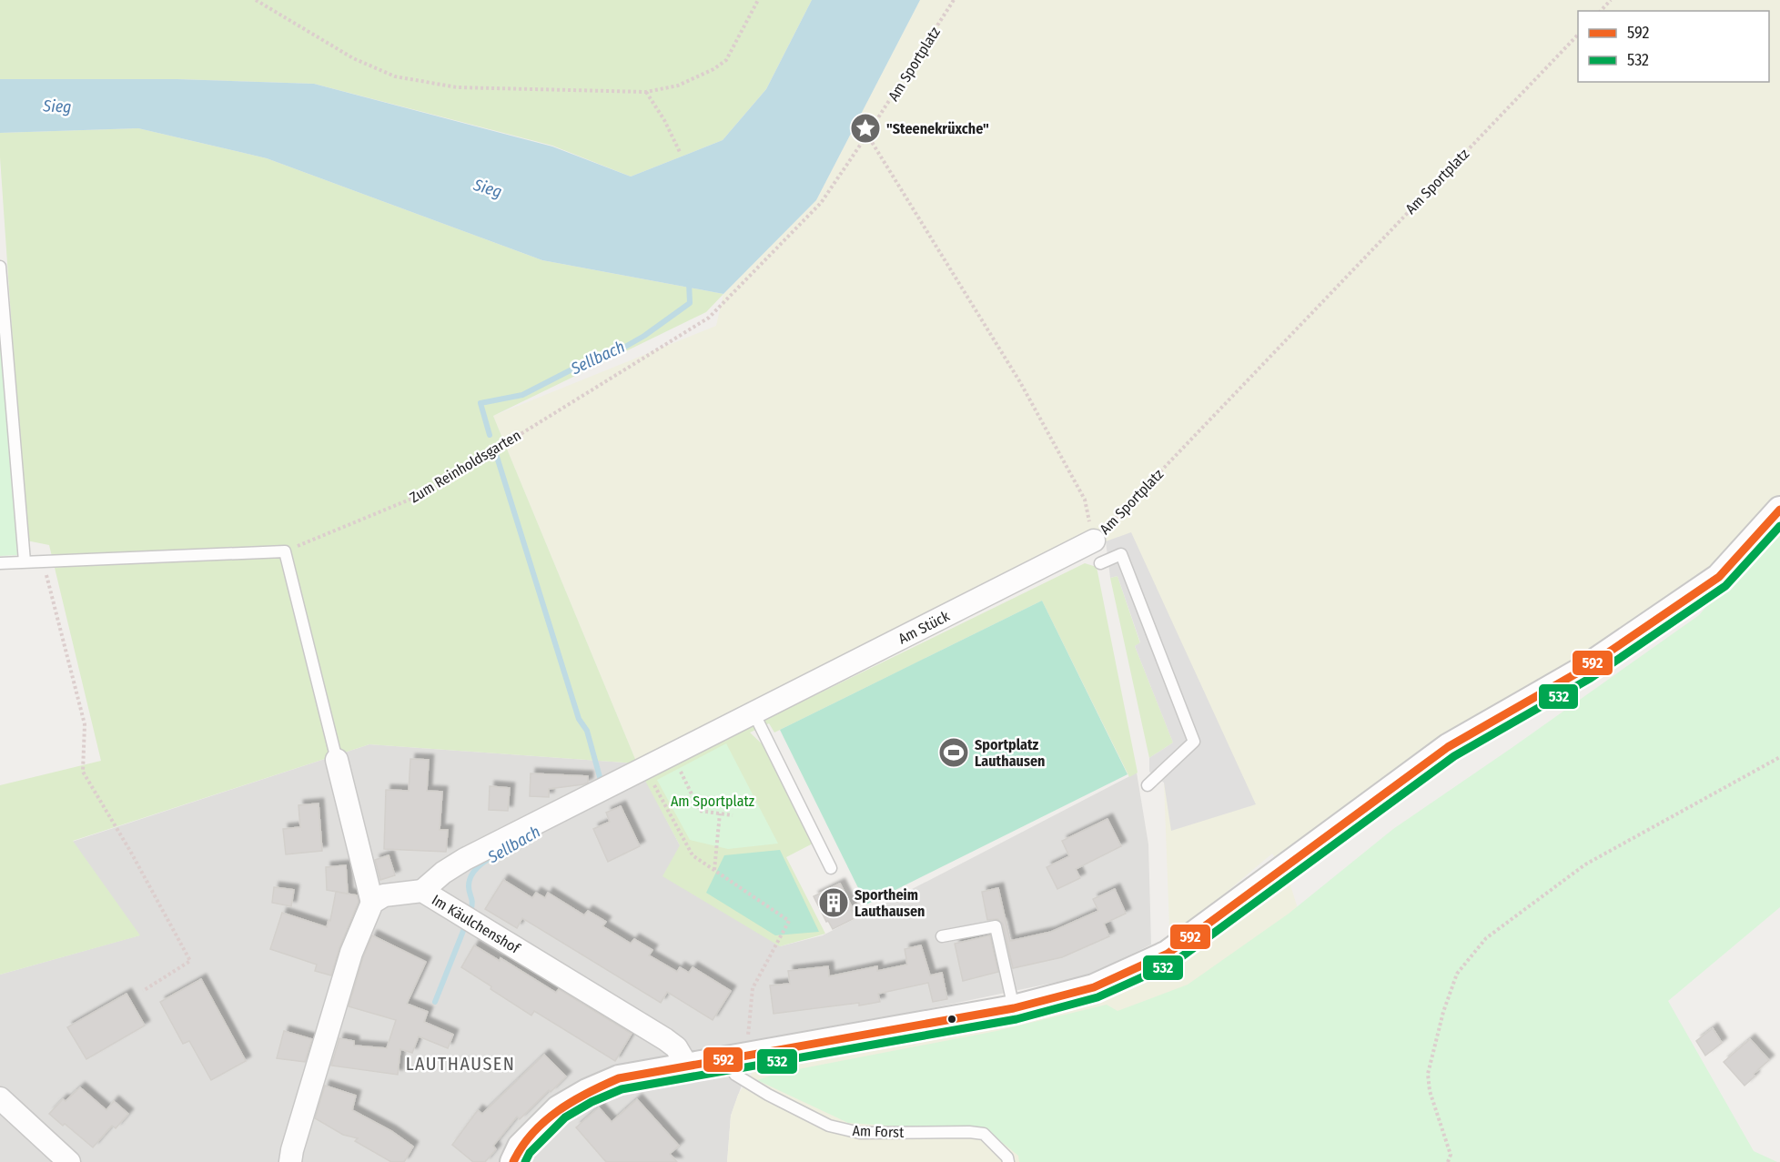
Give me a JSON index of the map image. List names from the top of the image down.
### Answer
{
  "streets": {
    "street": ["Am Stück", "Im Käulchenshof"],
    "lane": ["Am Forst"],
    "path": ["Am Sportplatz", "Zum Reinholdsgarten"]
  },
  "crossings": [
    ["Am Sportplatz", "Zum Reinholdsgarten"],
    ["Am Sportplatz", "Am Stück"],
    ["Am Stück", "Im Käulchenshof"]
  ],
  "districts": ["LAUTHAUSEN"],
  "water": ["Sieg", "Sellbach"],
  "parks": ["Am Sportplatz"],
  "places": {
    "place": ["\"Steenekrüxche\""],
    "sports": ["Sportplatz Lauthausen"],
    "building": ["Sportheim Lauthausen"]
  },
  "lines": ["transit line 592", "transit line 532"],
  "legend": ["592", "532"]
}
